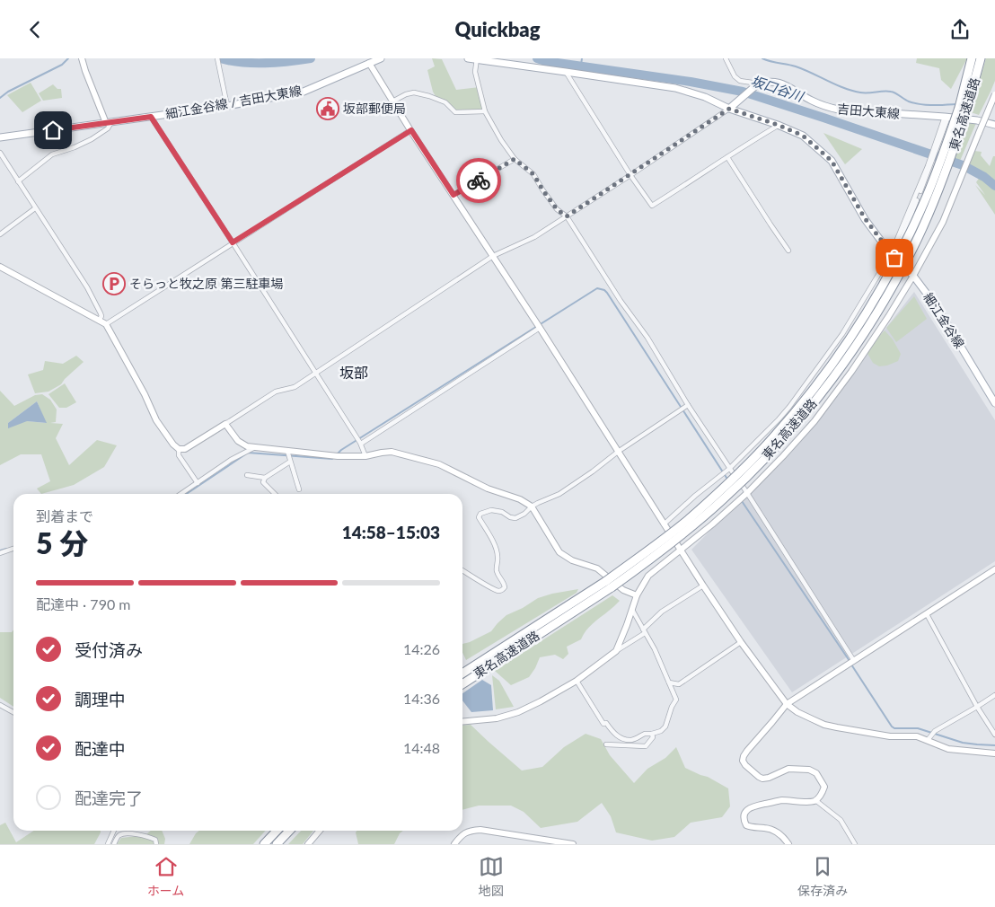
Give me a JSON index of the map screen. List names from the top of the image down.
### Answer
{
  "streets": {
    "highway": ["東名高速道路"],
    "main road": ["細江金谷線 / 吉田大東線", "吉田大東線", "細江金谷線"]
  },
  "districts": ["坂部"],
  "water": ["坂口谷川"],
  "places": {
    "public building": ["坂部郵便局"],
    "parking": ["そらっと牧之原 第三駐車場"]
  },
  "page": {
    "header": "Quickbag",
    "heading": ["5 分", "到着まで", "14:58–15:03"],
    "bar": "配達中 · 790 m",
    "list": [
      ["受付済み", "14:26"],
      ["調理中", "14:36"],
      ["配達中", "14:48"],
      "配達完了"
    ],
    "tabs": ["ホーム", "地図", "保存済み"]
  }
}
